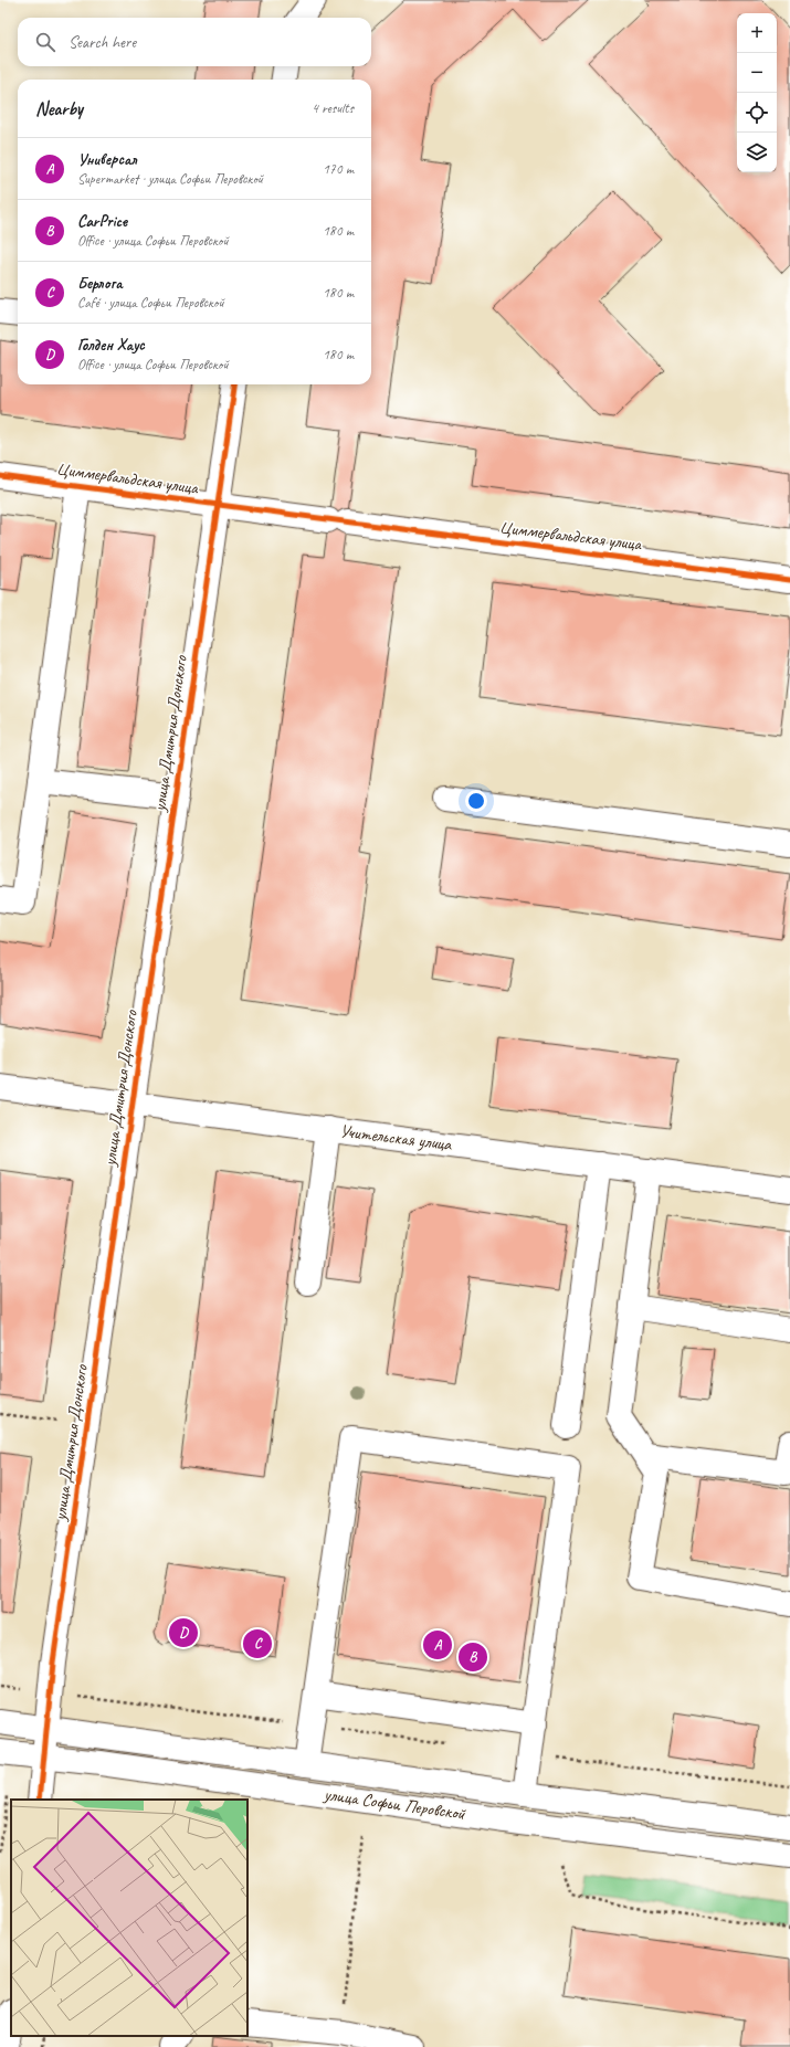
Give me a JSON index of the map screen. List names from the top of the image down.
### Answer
{
  "streets": {
    "street": [
      "Циммервальдская улица",
      "улица Дмитрия Донского",
      "Учительская улица",
      "улица Софьи Перовской"
    ]
  },
  "crossings": [
    ["Циммервальдская улица", "улица Дмитрия Донского"],
    ["улица Дмитрия Донского", "Учительская улица"],
    ["улица Дмитрия Донского", "улица Софьи Перовской"]
  ],
  "page": {
    "map_buttons": ["+", "−"],
    "search": "Search here",
    "heading": ["Nearby", "4 results"],
    "list": [
      {
        "mark": "A",
        "name": "Универсал",
        "note": "Supermarket · улица Софьи Перовской",
        "value": "170 m"
      },
      {
        "mark": "B",
        "name": "CarPrice",
        "note": "Office · улица Софьи Перовской",
        "value": "180 m"
      },
      {
        "mark": "C",
        "name": "Берлога",
        "note": "Café · улица Софьи Перовской",
        "value": "180 m"
      },
      {
        "mark": "D",
        "name": "Голден Хаус",
        "note": "Office · улица Софьи Перовской",
        "value": "180 m"
      }
    ],
    "pins": [
      "D",
      "C",
      "A",
      "B"
    ]
  }
}
